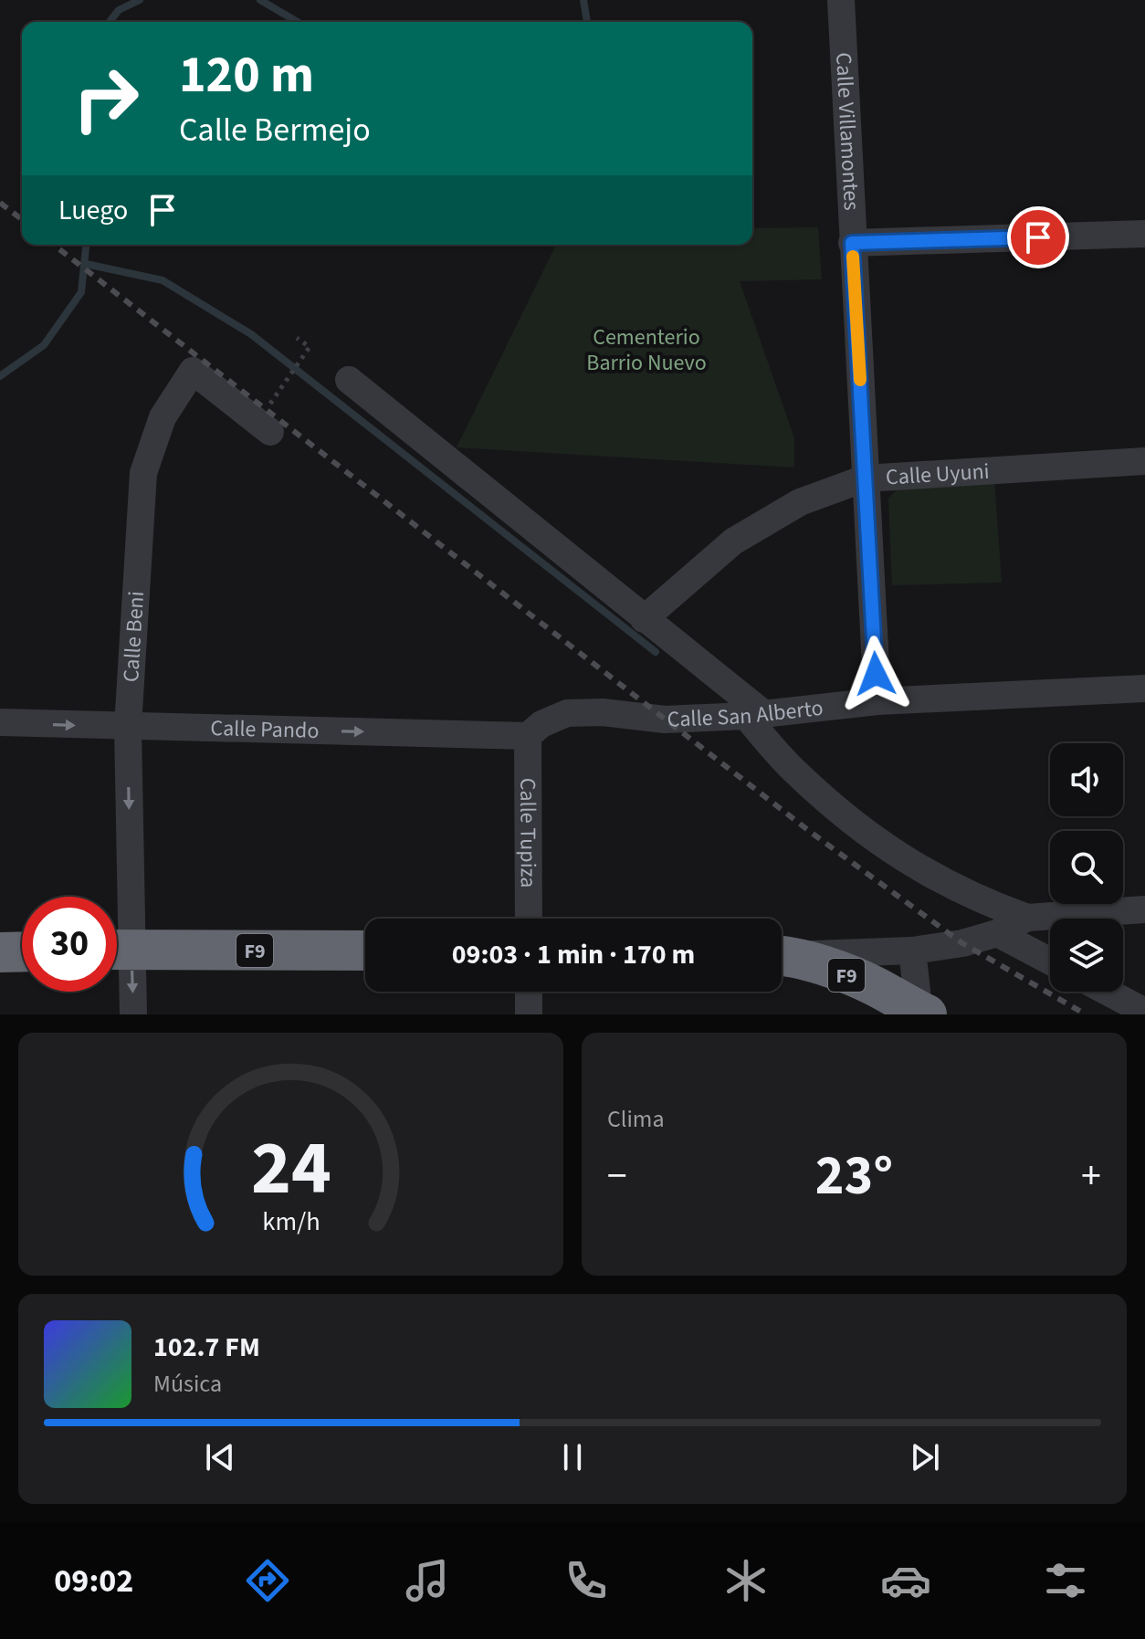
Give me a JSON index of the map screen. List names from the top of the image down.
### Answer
{
  "streets": {
    "highway": ["F9"],
    "street": [
      "Calle Villamontes",
      "Calle Uyuni",
      "Calle Beni",
      "Calle San Alberto",
      "Calle Pando",
      "Calle Tupiza"
    ]
  },
  "crossings": [
    ["Calle Villamontes", "Calle Uyuni"],
    ["Calle Villamontes", "Calle San Alberto"],
    ["Calle Beni", "Calle Pando"],
    ["Calle San Alberto", "Calle Pando"],
    ["Calle San Alberto", "Calle Tupiza"],
    ["Calle Pando", "Calle Tupiza"]
  ],
  "one_way": ["Calle Beni", "Calle Pando"],
  "parks": ["Cementerio Barrio Nuevo"],
  "page": {
    "turn": ["120 m", "Calle Bermejo"],
    "then": "Luego",
    "limit": "30",
    "trip": "09:03 · 1 min · 170 m",
    "tile": "Clima",
    "heat": ["−", "23°", "+"],
    "song": ["102.7 FM", "Música"],
    "tabs": "09:02",
    "gauge": ["24", "km/h"]
  }
}
